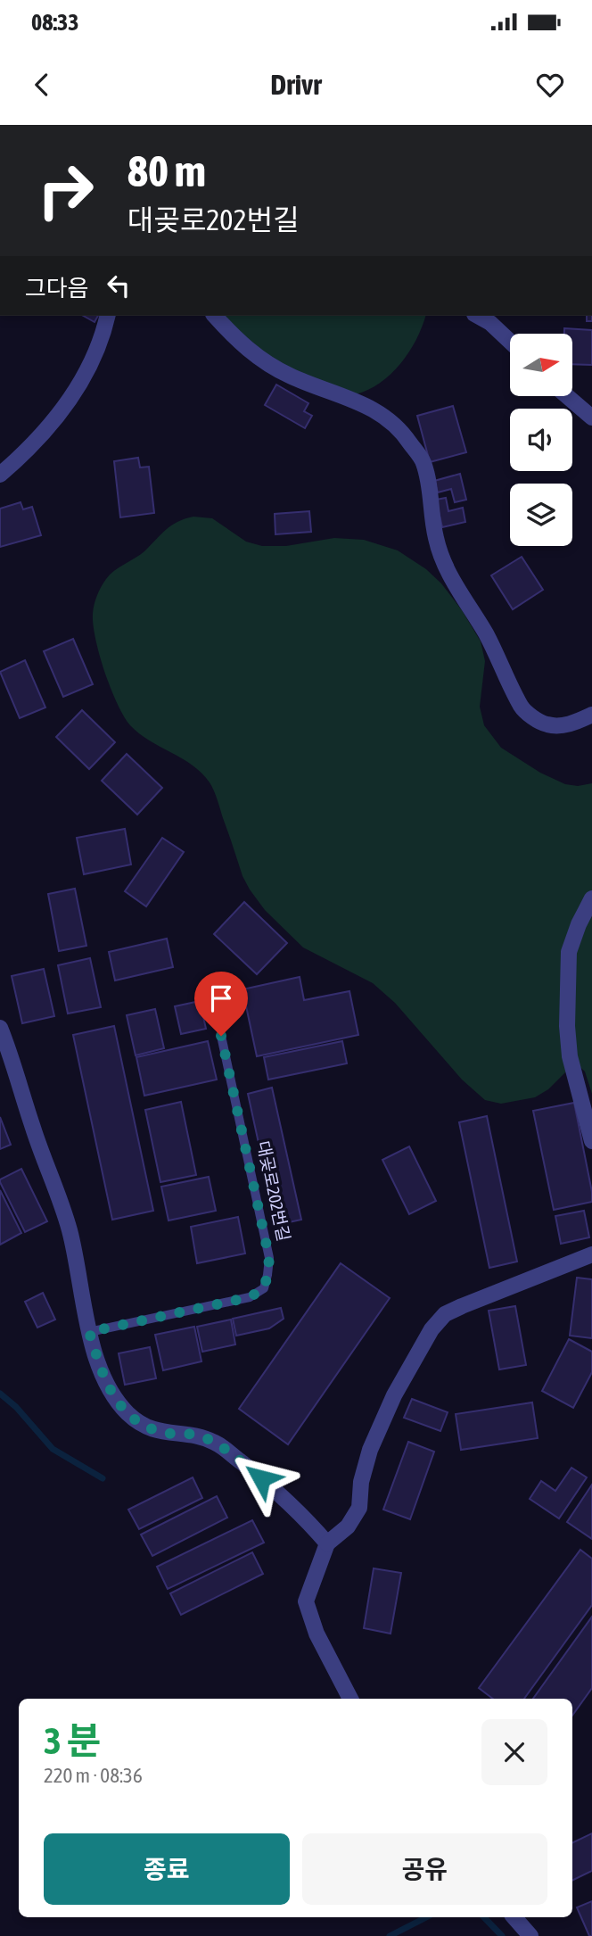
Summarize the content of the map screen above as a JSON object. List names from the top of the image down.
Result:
{
  "streets": {
    "lane": ["대곶로202번길"]
  },
  "north": "right",
  "page": {
    "status": "08:33",
    "header": "Drivr",
    "turn": ["80 m", "대곶로202번길"],
    "then": "그다음",
    "heading": ["3 분", "220 m · 08:36"],
    "buttons": ["종료", "공유"]
  }
}
